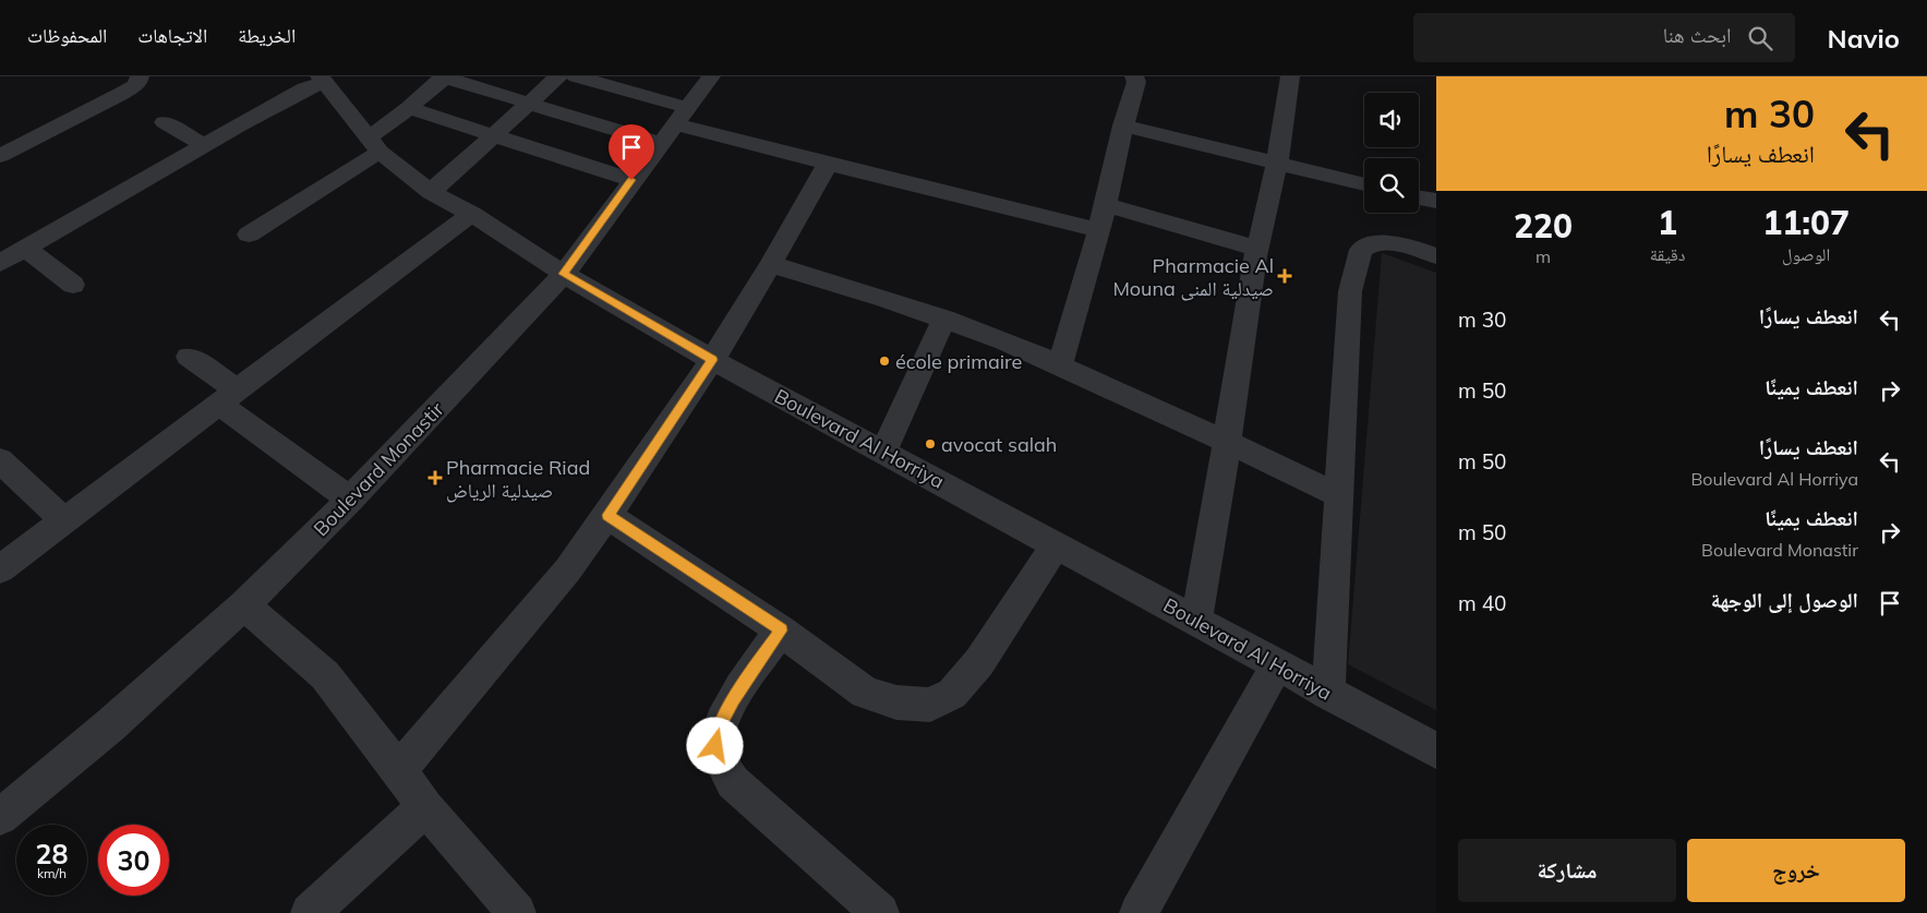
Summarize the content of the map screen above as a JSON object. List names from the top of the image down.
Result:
{
  "streets": {
    "street": ["Boulevard Al Horriya", "Boulevard Monastir"]
  },
  "crossings": [
    ["Boulevard Al Horriya", "Boulevard Monastir"]
  ],
  "places": {
    "health": ["Pharmacie Al Mouna صيدلية المنى", "Pharmacie Riad صيدلية الرياض"],
    "other": ["école primaire", "avocat salah"]
  },
  "page": {
    "header": "Navio",
    "search": "ابحث هنا",
    "nav": ["الخريطة", "الاتجاهات", "المحفوظات"],
    "turn": ["30 m", "انعطف يسارًا"],
    "eta": [
      "11:07",
      "الوصول",
      "1",
      "دقيقة",
      "220",
      "m"
    ],
    "list": [
      {
        "name": "انعطف يسارًا",
        "value": "30 m"
      },
      {
        "name": "انعطف يمينًا",
        "value": "50 m"
      },
      {
        "name": "انعطف يسارًا",
        "note": "Boulevard Al Horriya",
        "value": "50 m"
      },
      {
        "name": "انعطف يمينًا",
        "note": "Boulevard Monastir",
        "value": "50 m"
      },
      {
        "name": "الوصول إلى الوجهة",
        "value": "40 m"
      }
    ],
    "speed": "28 km/h",
    "limit": "30",
    "buttons": ["خروج", "مشاركة"]
  }
}
